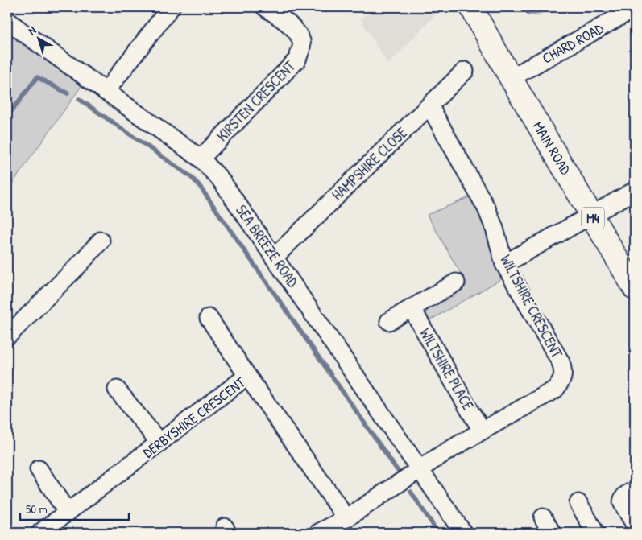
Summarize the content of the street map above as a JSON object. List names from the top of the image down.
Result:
{
  "streets": {
    "main road": ["MAIN ROAD", "M4"],
    "street": [
      "CHARD ROAD",
      "KIRSTEN CRESCENT",
      "HAMPSHIRE CLOSE",
      "SEA BREEZE ROAD",
      "WILTSHIRE CRESCENT",
      "WILTSHIRE PLACE",
      "DERBYSHIRE CRESCENT"
    ]
  },
  "crossings": [
    ["CHARD ROAD", "MAIN ROAD"],
    ["KIRSTEN CRESCENT", "SEA BREEZE ROAD"],
    ["HAMPSHIRE CLOSE", "SEA BREEZE ROAD"],
    ["HAMPSHIRE CLOSE", "WILTSHIRE CRESCENT"],
    ["SEA BREEZE ROAD", "WILTSHIRE CRESCENT"],
    ["WILTSHIRE CRESCENT", "WILTSHIRE PLACE"],
    ["WILTSHIRE CRESCENT", "DERBYSHIRE CRESCENT"]
  ],
  "scale_bar": "50 m",
  "north": "top left"
}
